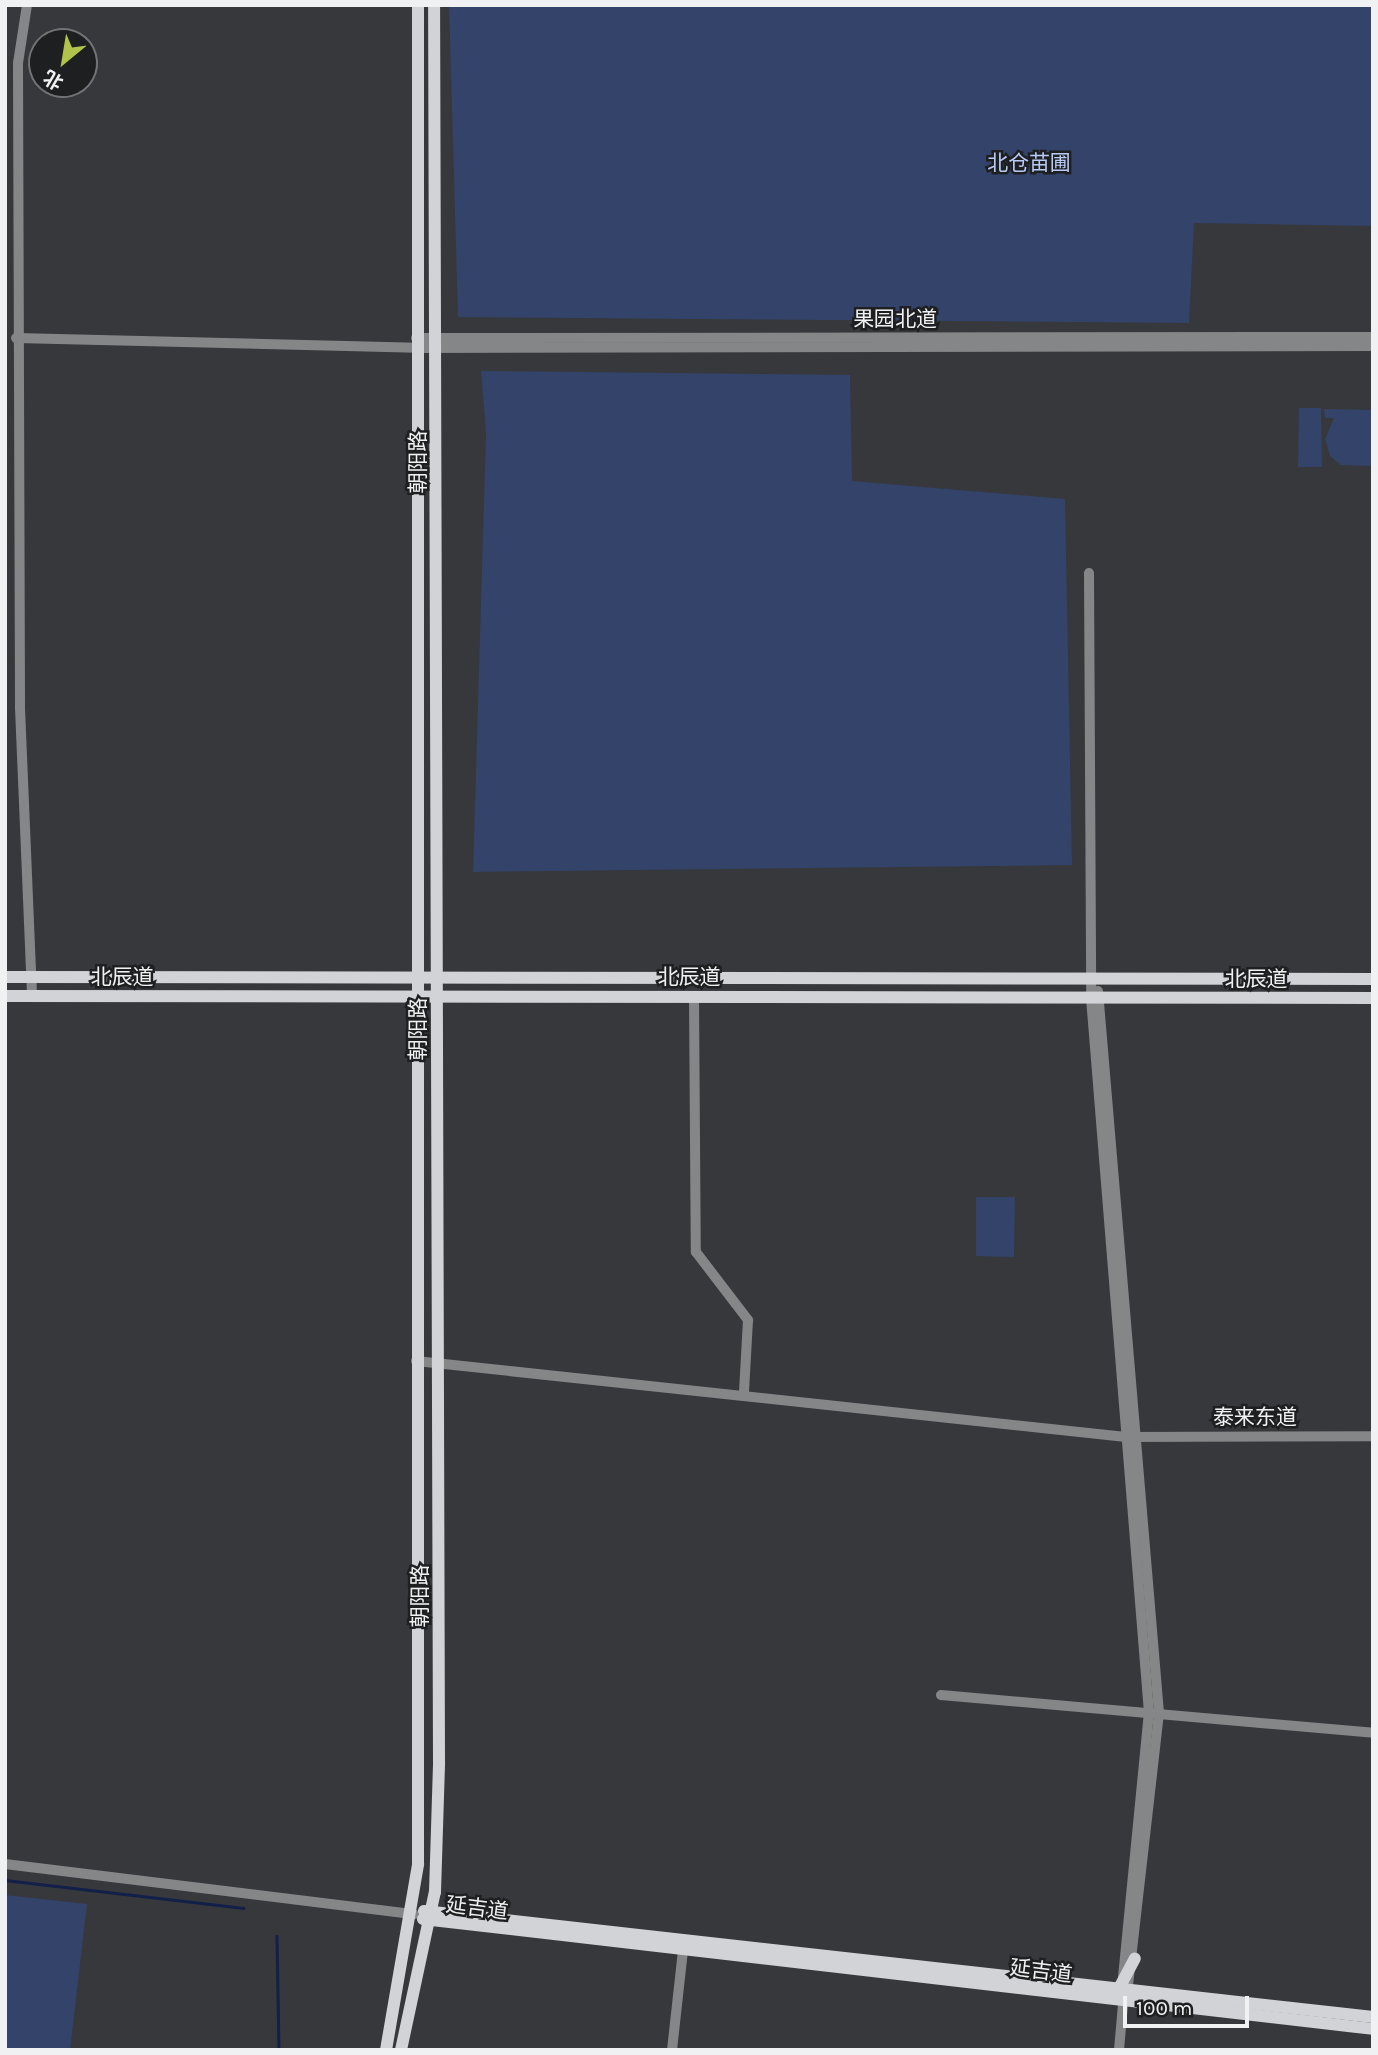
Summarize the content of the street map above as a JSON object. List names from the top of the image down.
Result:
{
  "streets": {
    "main road": ["朝阳路", "北辰道", "延吉道"],
    "street": ["果园北道", "泰来东道"]
  },
  "crossings": [
    ["果园北道", "朝阳路"],
    ["朝阳路", "北辰道"],
    ["朝阳路", "泰来东道"],
    ["朝阳路", "延吉道"]
  ],
  "parks": ["北仓苗圃"],
  "scale_bar": "100 m",
  "north": "bottom left"
}
